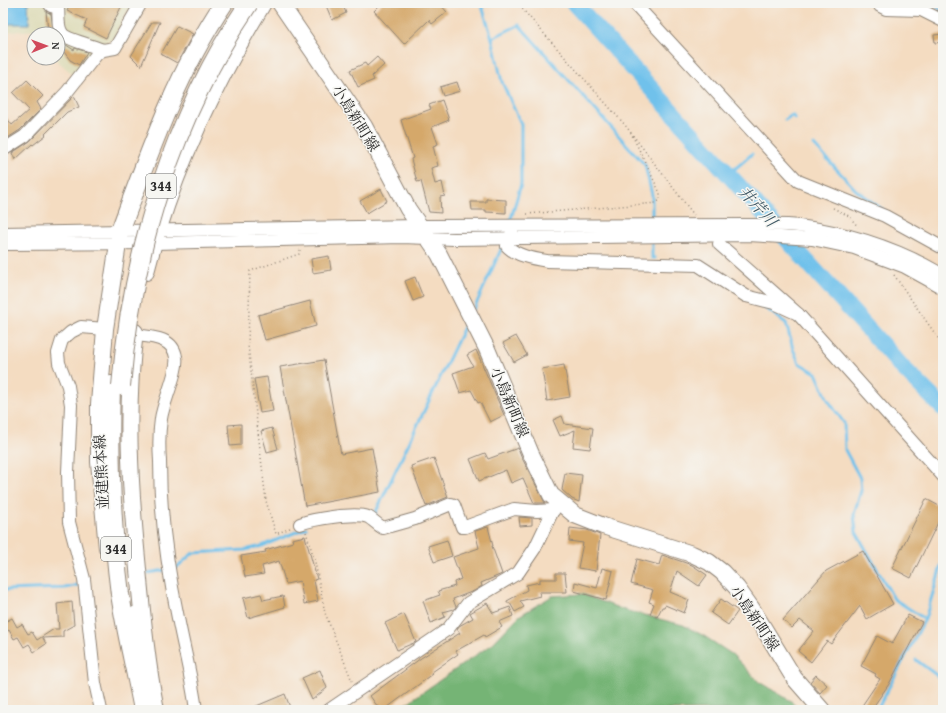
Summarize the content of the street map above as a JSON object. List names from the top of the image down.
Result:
{
  "streets": {
    "highway": ["344"],
    "main road": ["小島新町線", "並建熊本線"]
  },
  "crossings": [
    ["344", "並建熊本線"]
  ],
  "water": ["井芹川"],
  "north": "right"
}
